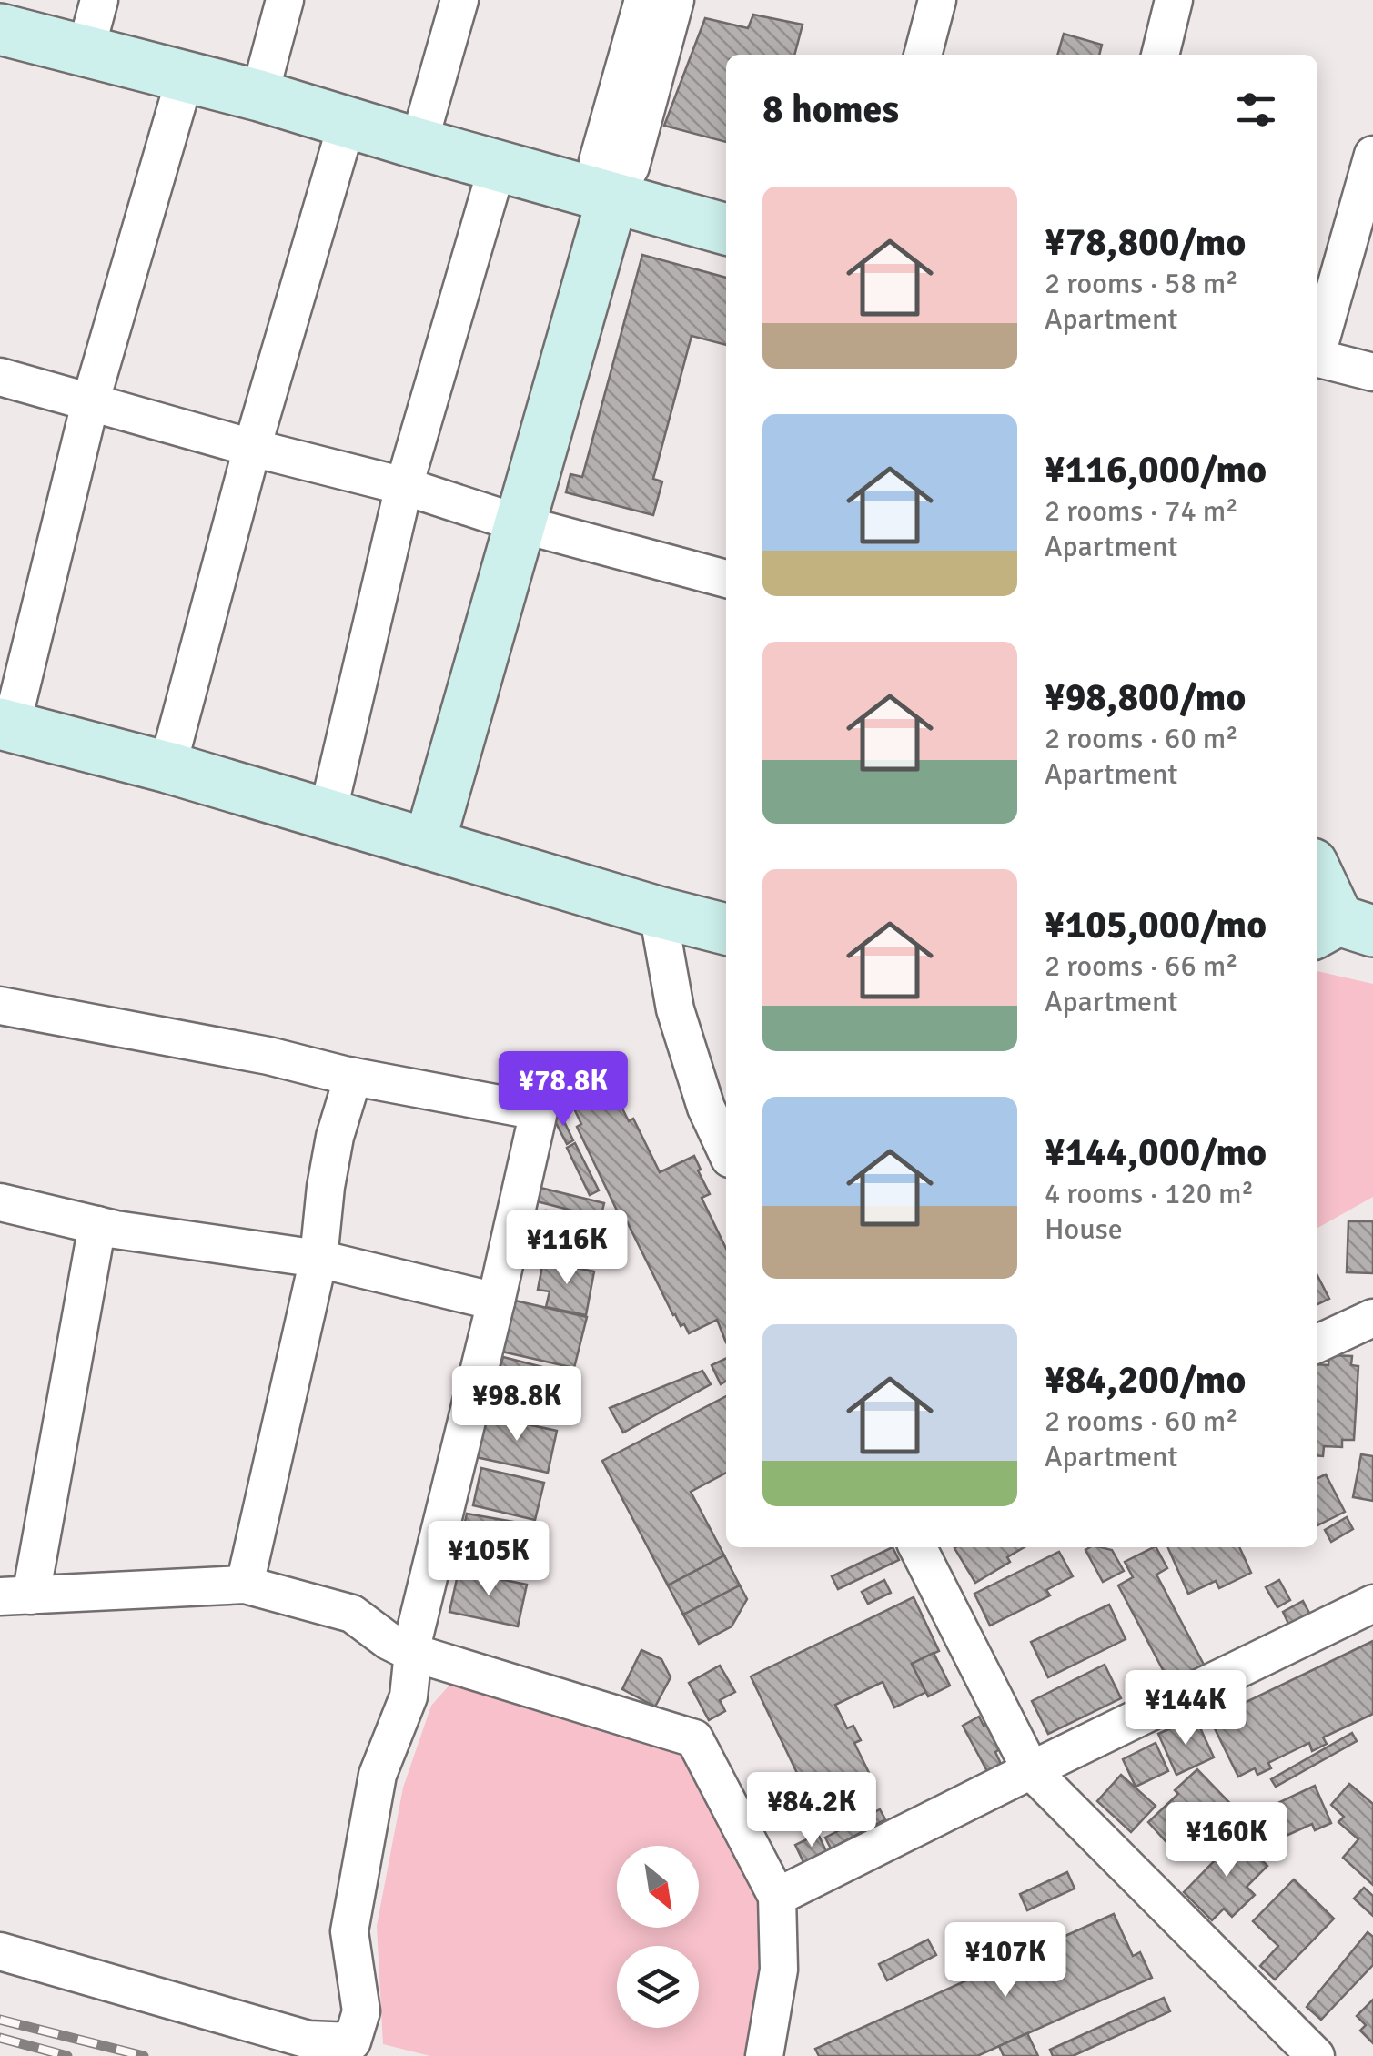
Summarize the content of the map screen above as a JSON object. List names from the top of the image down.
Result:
{
  "north": "bottom right",
  "page": {
    "heading": "8 homes",
    "list": [
      {
        "name": "¥78,800/mo",
        "note": "2 rooms · 58 m² · Apartment"
      },
      {
        "name": "¥116,000/mo",
        "note": "2 rooms · 74 m² · Apartment"
      },
      {
        "name": "¥98,800/mo",
        "note": "2 rooms · 60 m² · Apartment"
      },
      {
        "name": "¥105,000/mo",
        "note": "2 rooms · 66 m² · Apartment"
      },
      {
        "name": "¥144,000/mo",
        "note": "4 rooms · 120 m² · House"
      },
      {
        "name": "¥84,200/mo",
        "note": "2 rooms · 60 m² · Apartment"
      }
    ],
    "price": [
      "¥78.8K",
      "¥116K",
      "¥98.8K",
      "¥105K",
      "¥144K",
      "¥84.2K",
      "¥160K",
      "¥107K"
    ]
  }
}
